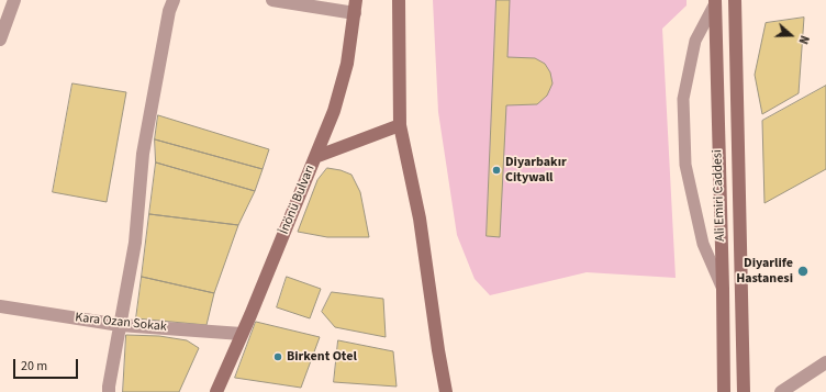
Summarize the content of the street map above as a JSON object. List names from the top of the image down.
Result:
{
  "streets": {
    "main road": ["Ali Emiri Caddesi", "İnönü Bulvarı"],
    "street": ["Kara Ozan Sokak"]
  },
  "crossings": [
    ["İnönü Bulvarı", "Kara Ozan Sokak"]
  ],
  "places": ["Diyarbakır Citywall", "Diyarlife Hastanesi", "Birkent Otel"],
  "scale_bar": "20 m",
  "north": "right"
}
